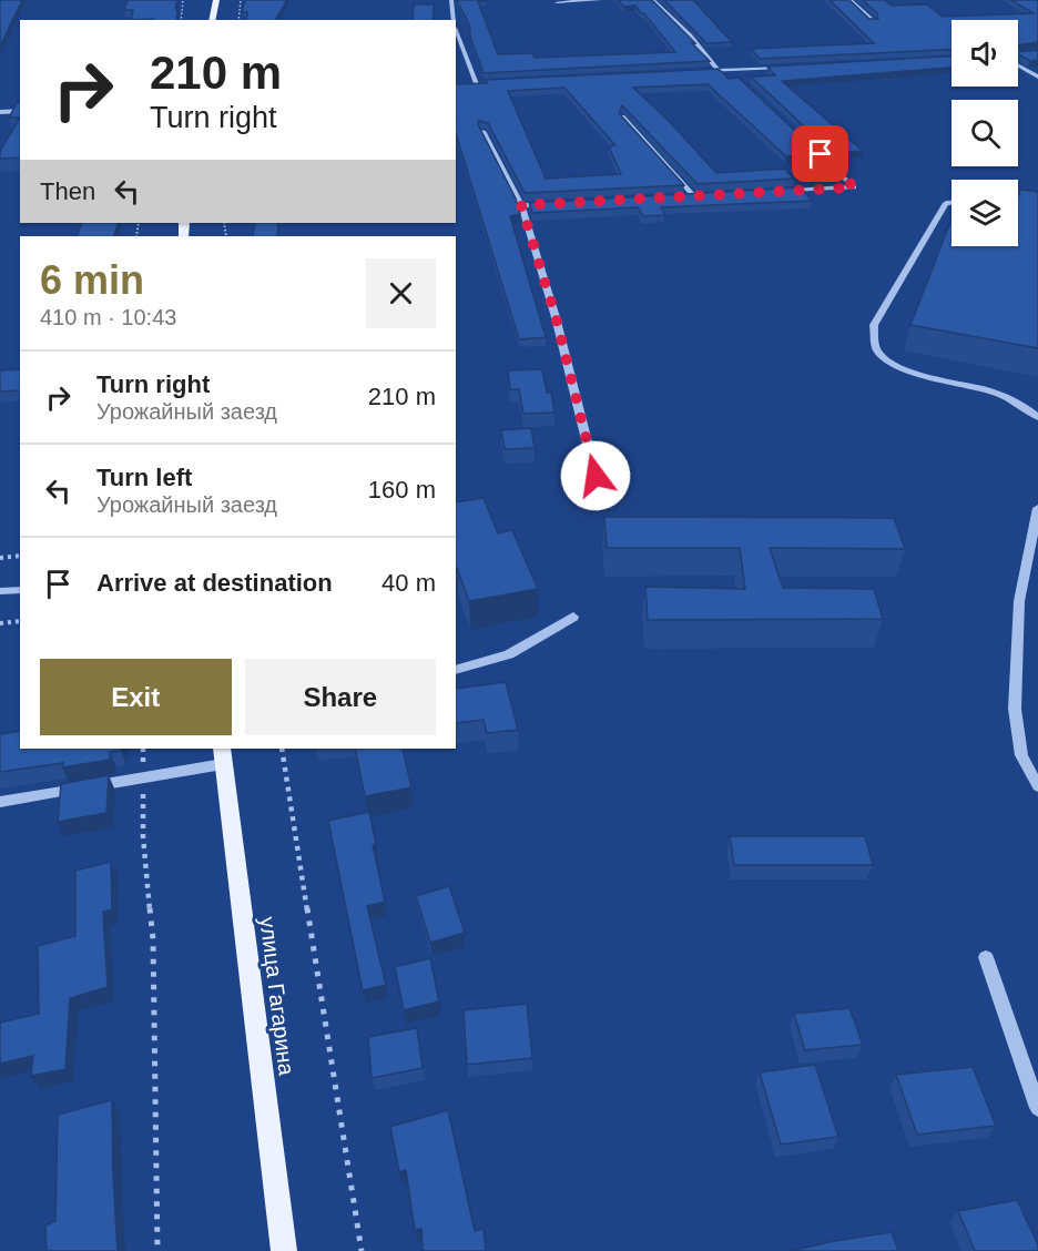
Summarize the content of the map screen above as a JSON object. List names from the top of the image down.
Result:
{
  "streets": {
    "main road": ["улица Гагарина"]
  },
  "page": {
    "turn": ["210 m", "Turn right"],
    "then": "Then",
    "heading": ["6 min", "410 m · 10:43"],
    "list": [
      {
        "name": "Turn right",
        "note": "Урожайный заезд",
        "value": "210 m"
      },
      {
        "name": "Turn left",
        "note": "Урожайный заезд",
        "value": "160 m"
      },
      {
        "name": "Arrive at destination",
        "value": "40 m"
      }
    ],
    "buttons": ["Exit", "Share"]
  }
}
